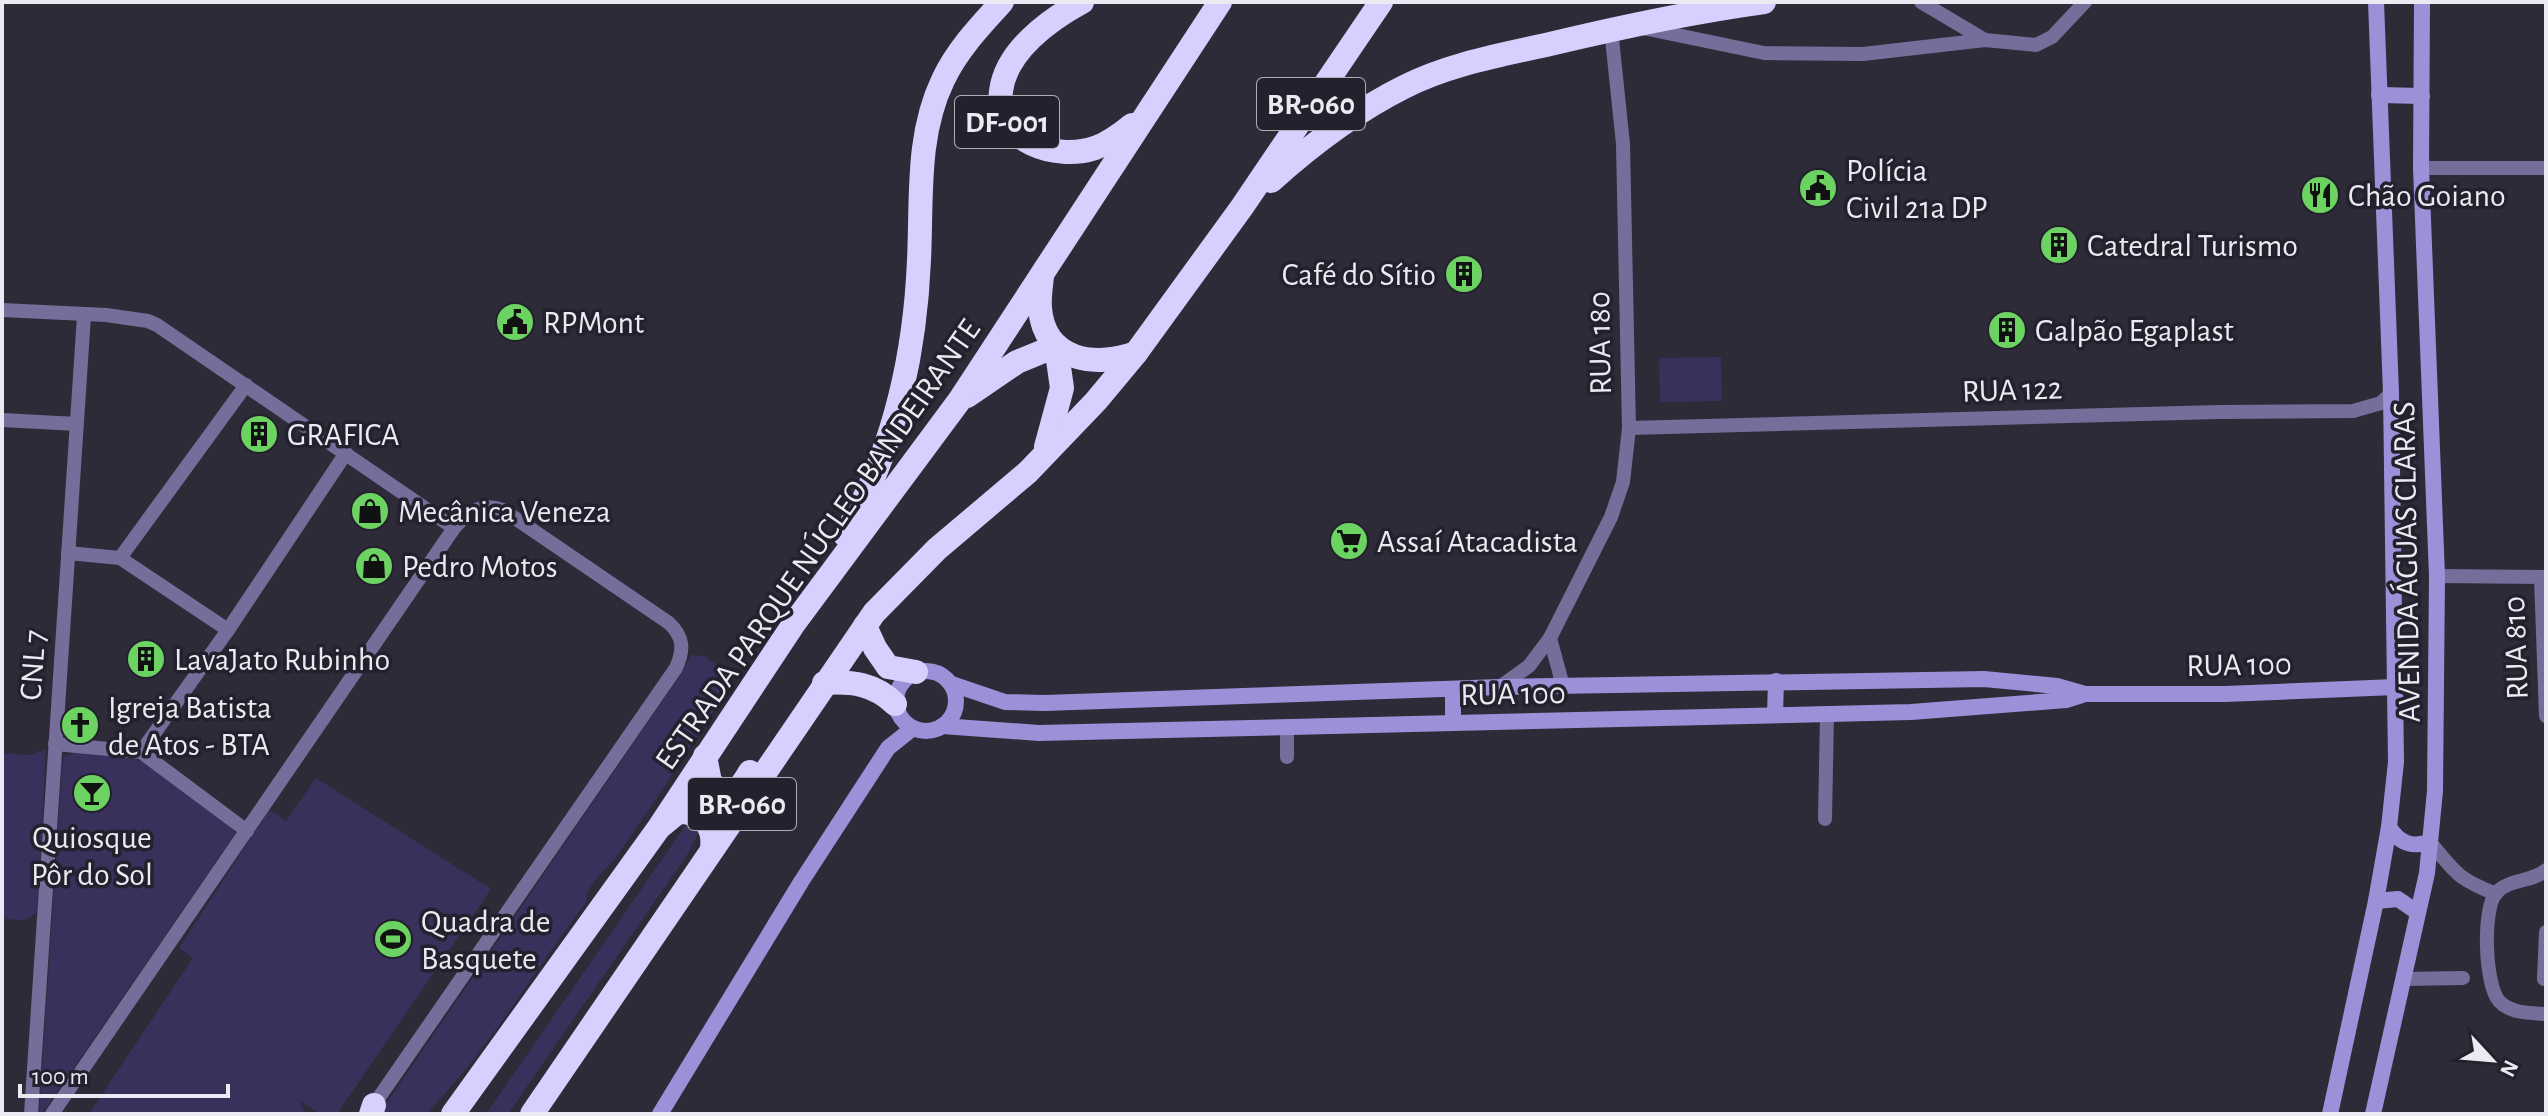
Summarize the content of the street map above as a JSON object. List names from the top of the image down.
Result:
{
  "streets": {
    "highway": ["BR-060", "DF-001", "ESTRADA PARQUE NÚCLEO BANDEIRANTE"],
    "street": [
      "RUA 180",
      "RUA 122",
      "AVENIDA ÁGUAS CLARAS",
      "RUA 810",
      "RUA 100",
      "CNL 7"
    ]
  },
  "crossings": [
    ["DF-001", "ESTRADA PARQUE NÚCLEO BANDEIRANTE"],
    ["RUA 180", "RUA 122"],
    ["RUA 180", "RUA 100"],
    ["RUA 122", "AVENIDA ÁGUAS CLARAS"],
    ["AVENIDA ÁGUAS CLARAS", "RUA 100"]
  ],
  "places": {
    "public building": ["Polícia Civil 21a DP", "RPMont"],
    "restaurant": ["Chão Goiano"],
    "building": [
      "Catedral Turismo",
      "Café do Sítio",
      "Galpão Egaplast",
      "GRAFICA",
      "LavaJato Rubinho"
    ],
    "shop": ["Mecânica Veneza", "Pedro Motos"],
    "supermarket": ["Assaí Atacadista"],
    "church": ["Igreja Batista de Atos - BTA"],
    "bar": ["Quiosque Pôr do Sol"],
    "sports": ["Quadra de Basquete"]
  },
  "scale_bar": "100 m",
  "north": "bottom right"
}
